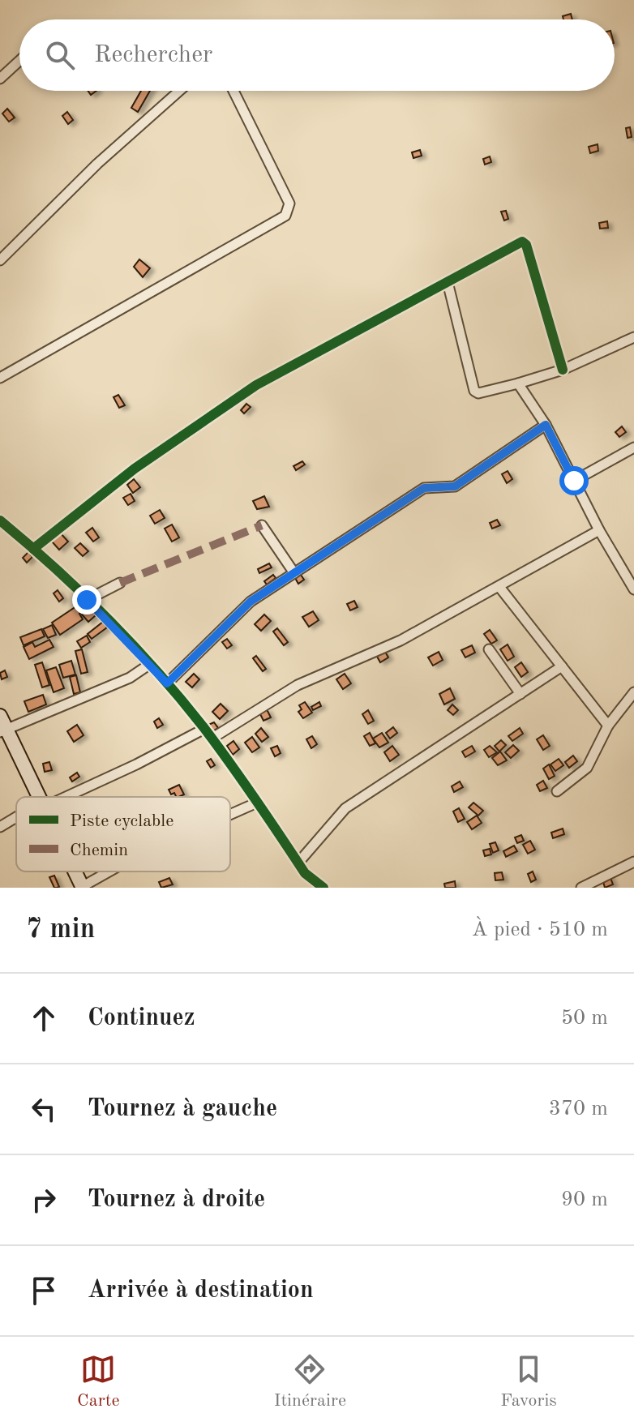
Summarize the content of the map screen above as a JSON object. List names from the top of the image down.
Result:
{
  "legend": ["Piste cyclable", "Chemin"],
  "page": {
    "search": "Rechercher",
    "heading": ["7 min", "À pied · 510 m"],
    "list": [
      ["Continuez", "50 m"],
      ["Tournez à gauche", "370 m"],
      ["Tournez à droite", "90 m"],
      "Arrivée à destination"
    ],
    "nav": ["Carte", "Itinéraire", "Favoris"]
  }
}
